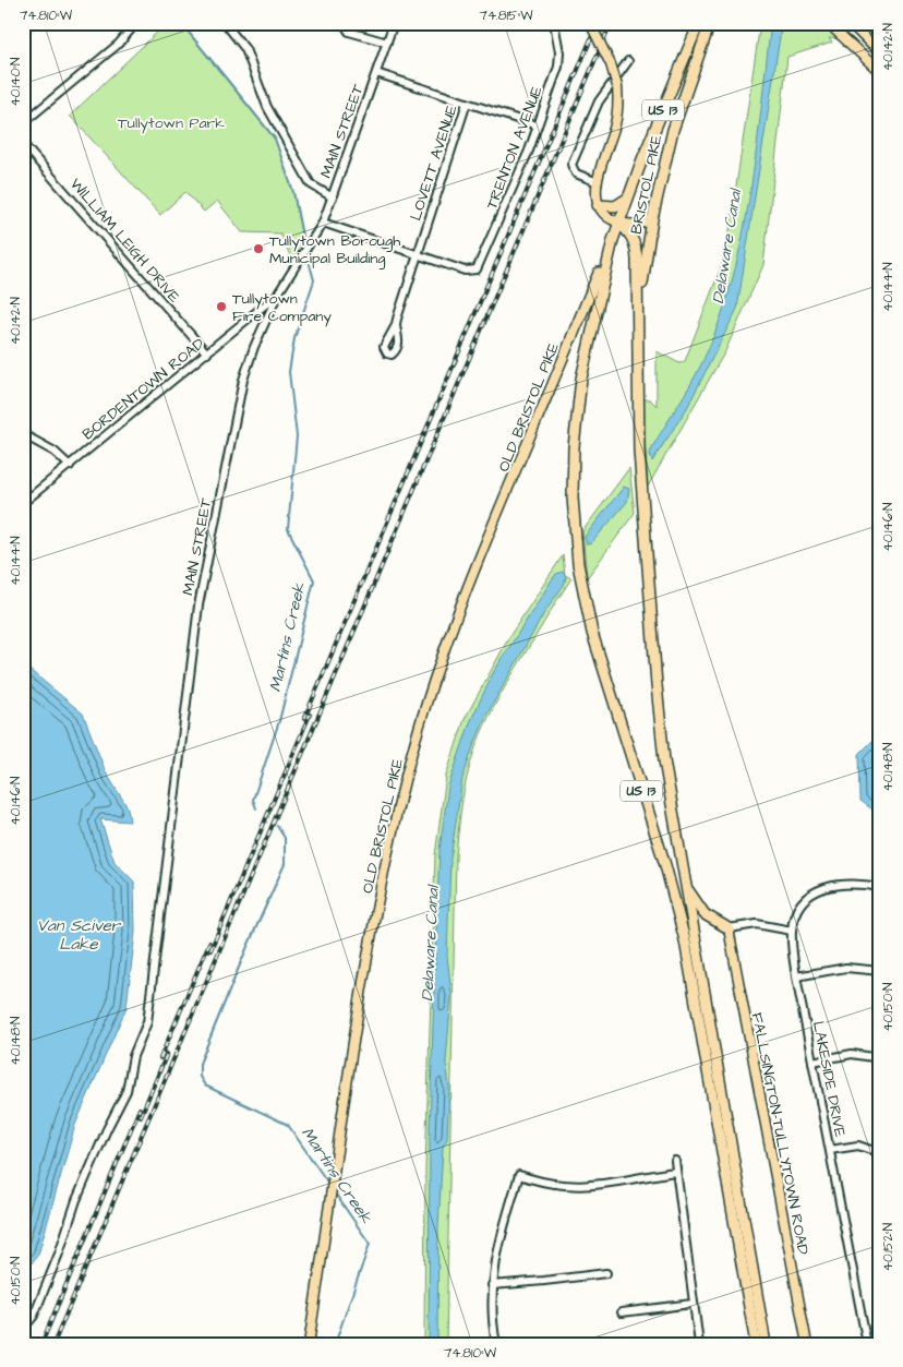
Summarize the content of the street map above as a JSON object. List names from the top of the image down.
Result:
{
  "streets": {
    "highway": ["US 13", "BRISTOL PIKE"],
    "main road": ["OLD BRISTOL PIKE", "FALLSINGTON-TULLYTOWN ROAD"],
    "street": [
      "MAIN STREET",
      "TRENTON AVENUE",
      "LOVETT AVENUE",
      "WILLIAM LEIGH DRIVE",
      "BORDENTOWN ROAD",
      "LAKESIDE DRIVE"
    ]
  },
  "crossings": [
    ["US 13", "BRISTOL PIKE"],
    ["MAIN STREET", "BORDENTOWN ROAD"],
    ["TRENTON AVENUE", "LOVETT AVENUE"],
    ["WILLIAM LEIGH DRIVE", "BORDENTOWN ROAD"]
  ],
  "water": ["Delaware Canal", "Martins Creek", "Van Sciver Lake"],
  "parks": ["Tullytown Park"],
  "places": ["Tullytown Borough Municipal Building", "Tullytown Fire Company"],
  "coordinates": [
    "74.810°W",
    "74.815°W",
    "40.142°N",
    "40.140°N",
    "40.144°N",
    "40.146°N",
    "40.148°N",
    "40.150°N",
    "40.152°N"
  ]
}
